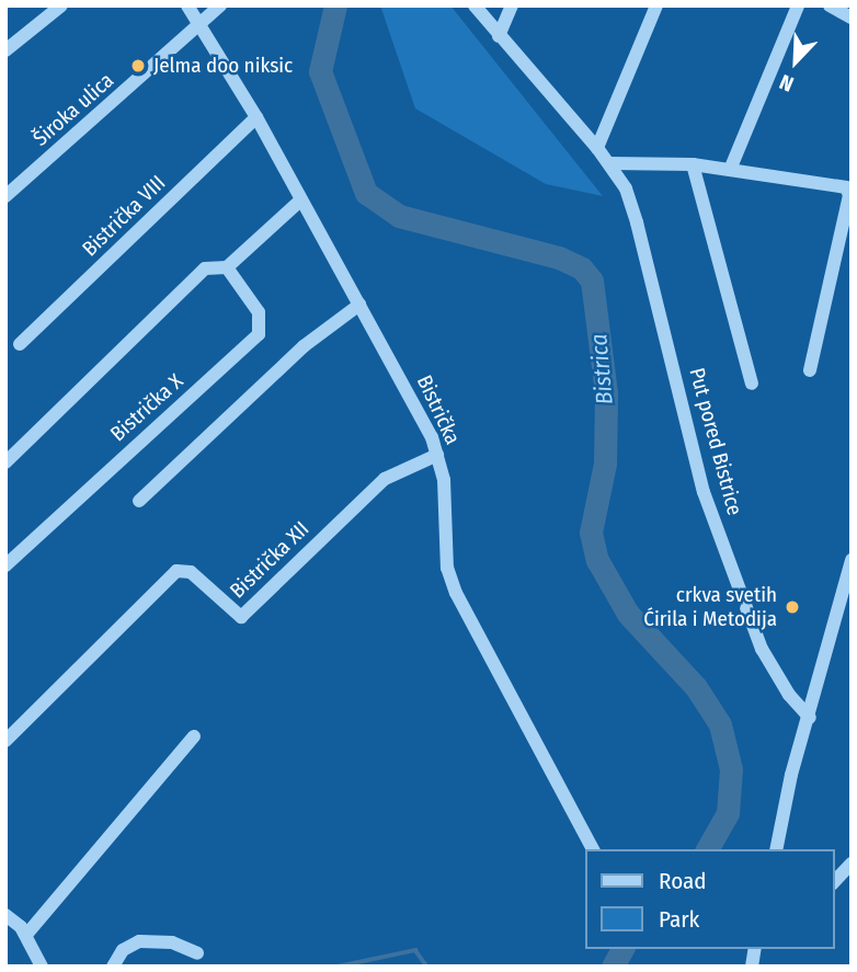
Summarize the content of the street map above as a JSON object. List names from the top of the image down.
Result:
{
  "streets": {
    "street": [
      "Široka ulica",
      "Bistrička VIII",
      "Bistrička X",
      "Bistrička",
      "Put pored Bistrice",
      "Bistrička XII"
    ]
  },
  "crossings": [
    ["Široka ulica", "Bistrička"],
    ["Bistrička VIII", "Bistrička"],
    ["Bistrička", "Bistrička XII"]
  ],
  "water": ["Bistrica"],
  "places": ["Jelma doo niksic", "crkva svetih Ćirila i Metodija"],
  "legend": ["Road", "Park"],
  "north": "bottom left"
}
